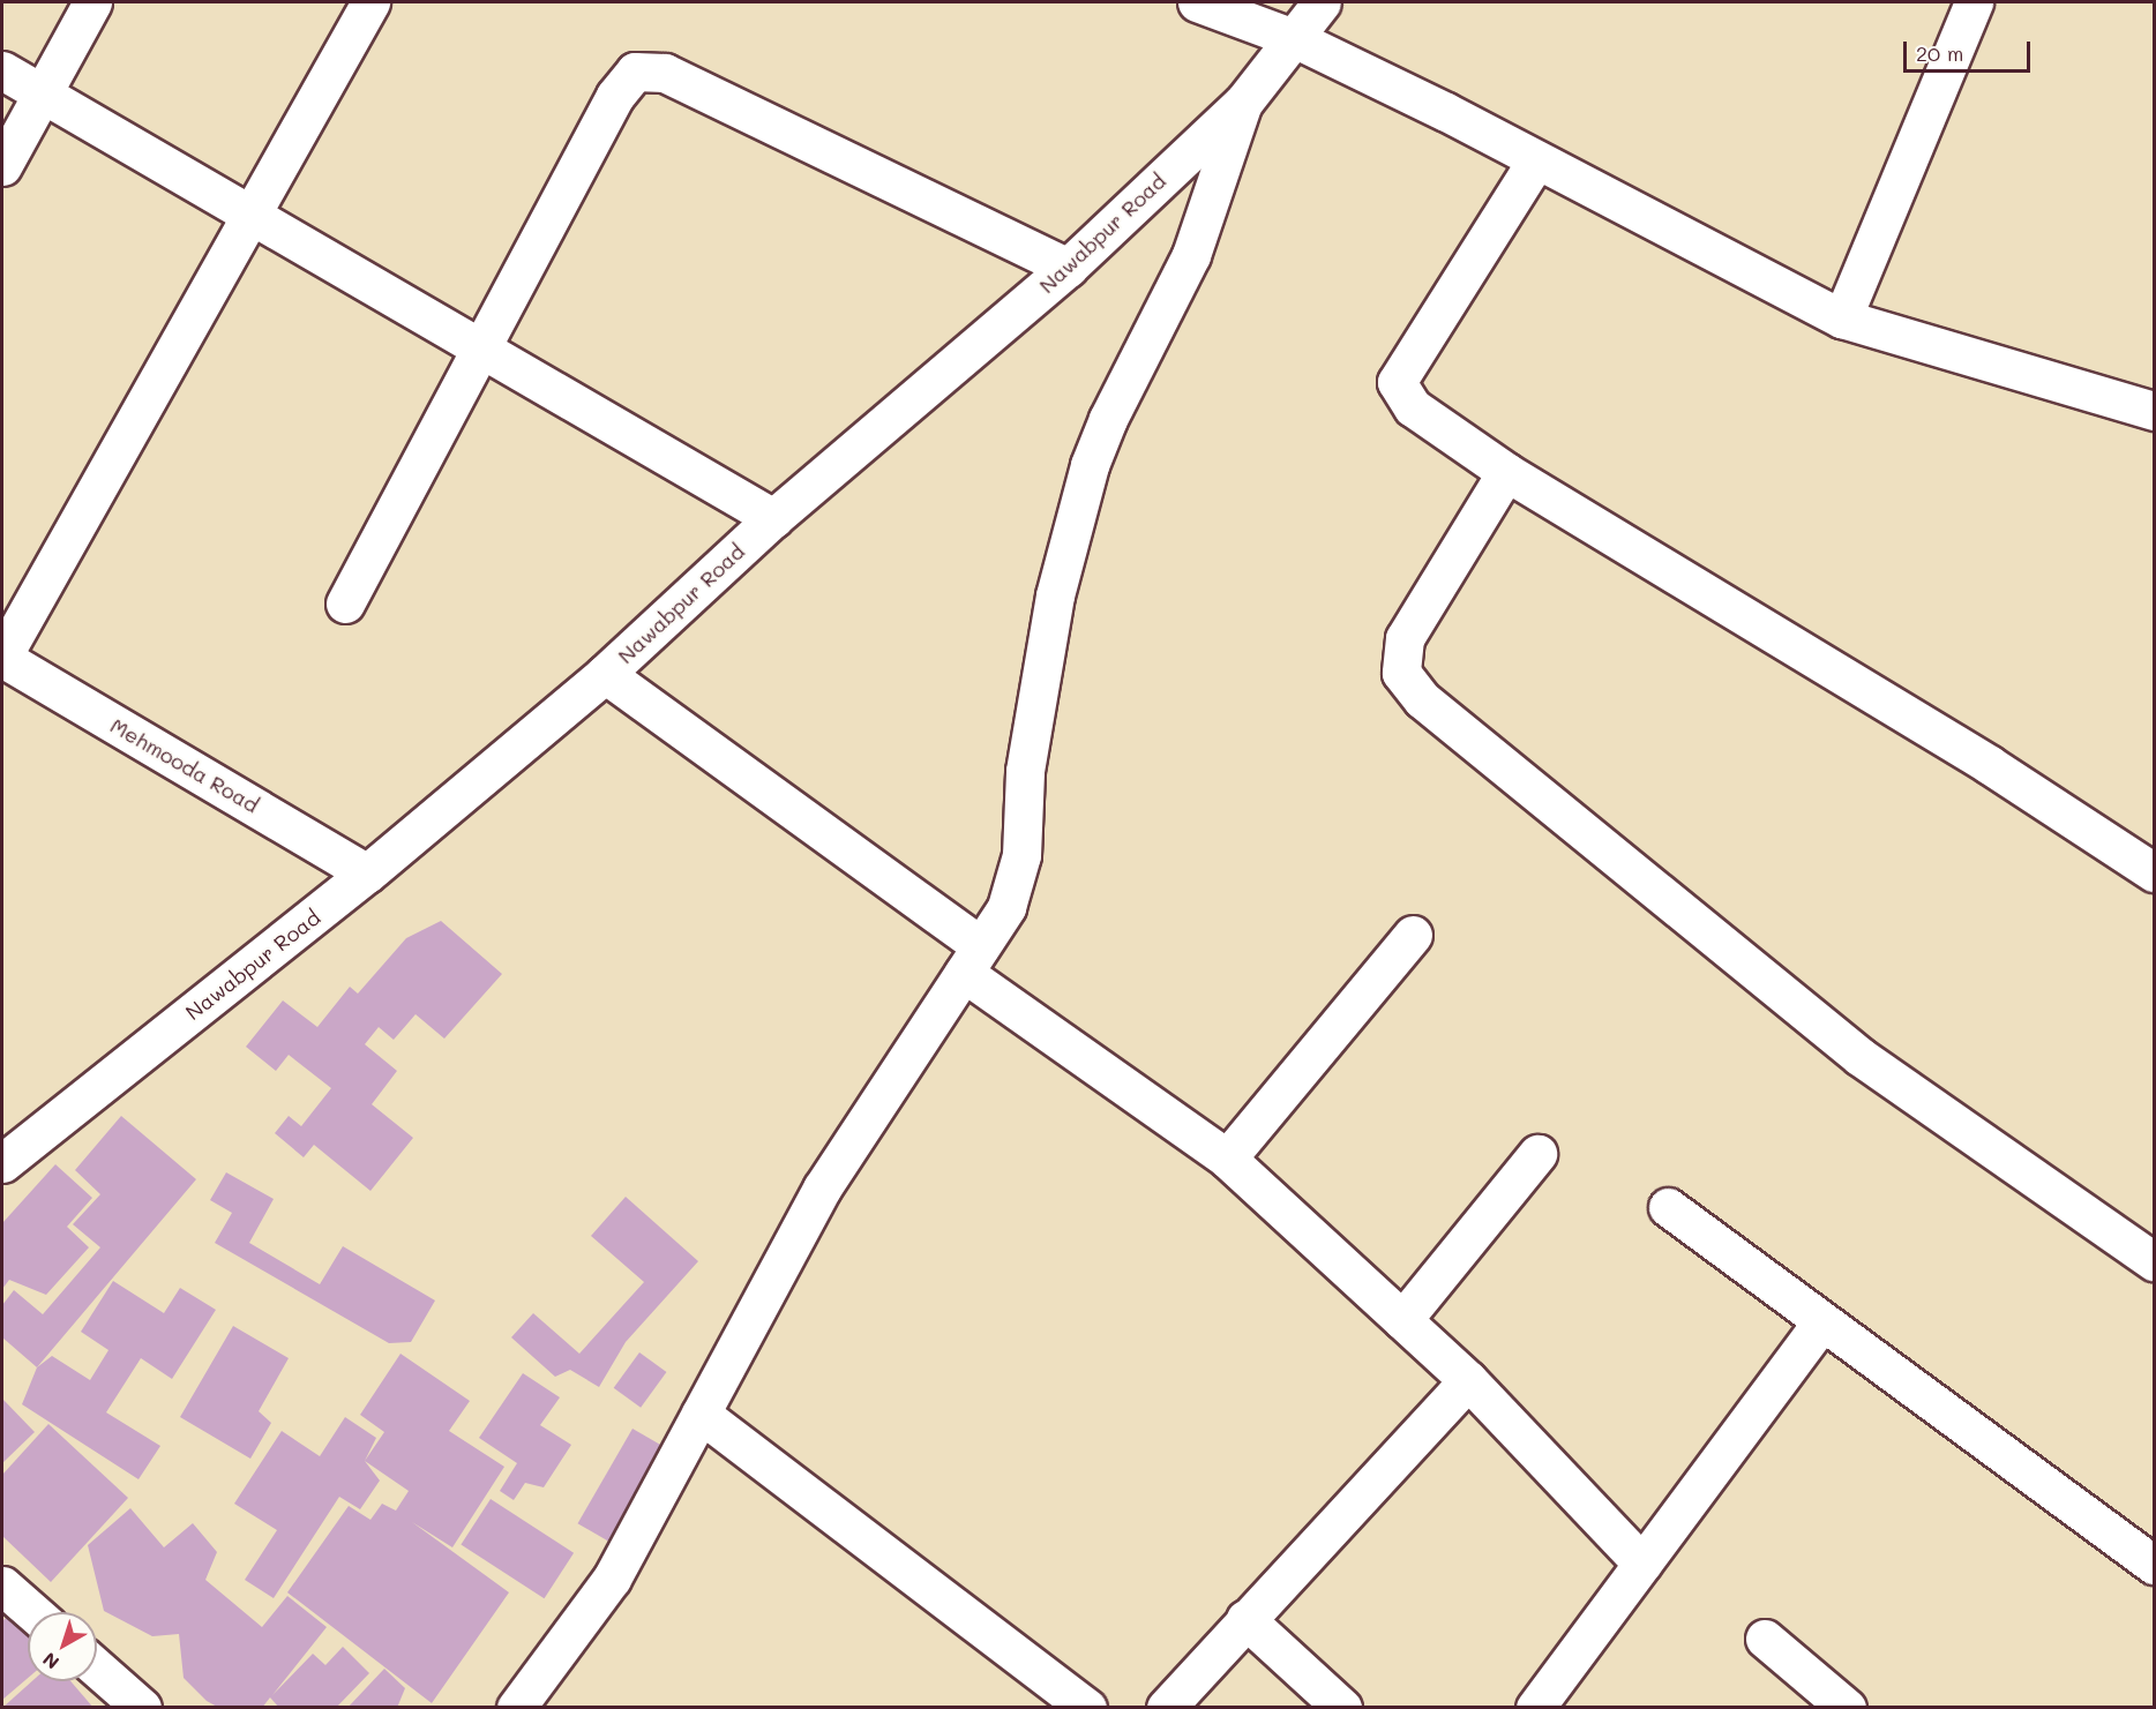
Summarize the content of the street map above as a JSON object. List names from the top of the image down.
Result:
{
  "streets": {
    "street": ["Nawabpur Road", "Mehmooda Road"]
  },
  "crossings": [
    ["Nawabpur Road", "Mehmooda Road"]
  ],
  "scale_bar": "20 m",
  "north": "bottom left"
}
